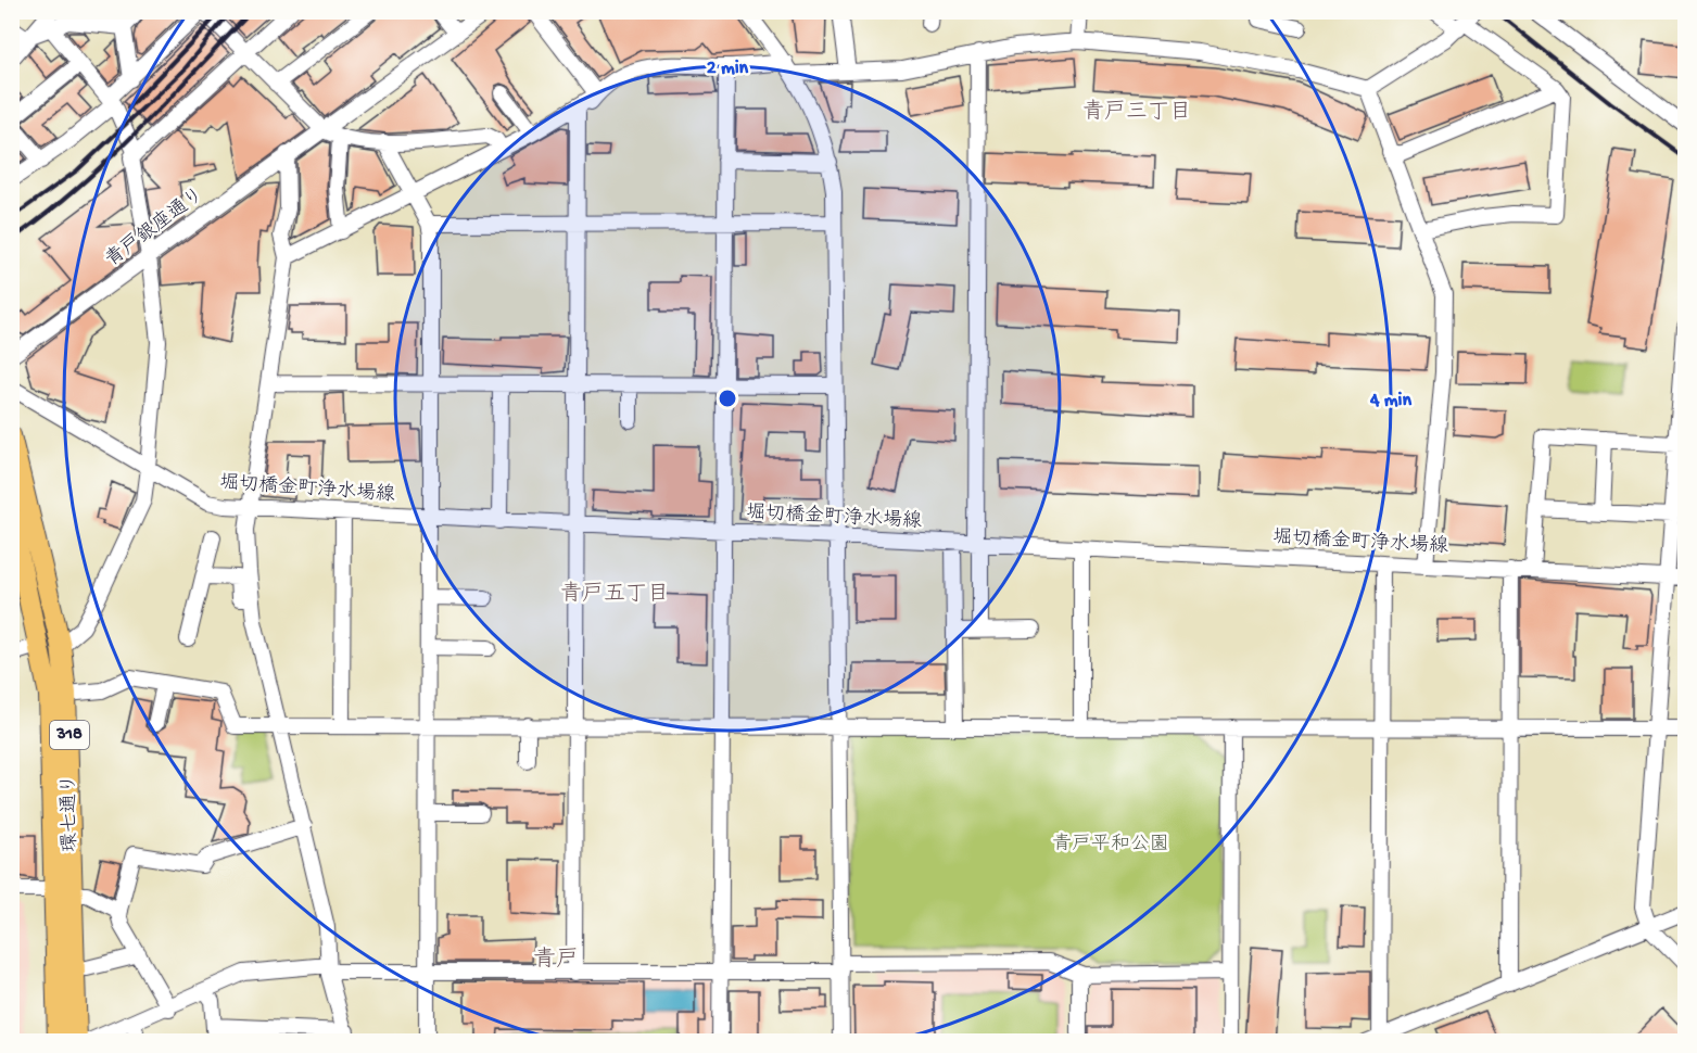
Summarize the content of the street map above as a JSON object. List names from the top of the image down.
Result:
{
  "streets": {
    "main road": ["318", "環七通り"],
    "street": ["青戸銀座通り", "堀切橋金町浄水場線"]
  },
  "districts": ["青戸三丁目", "青戸五丁目", "青戸"],
  "parks": ["青戸平和公園"],
  "rings": ["2 min", "4 min"]
}
